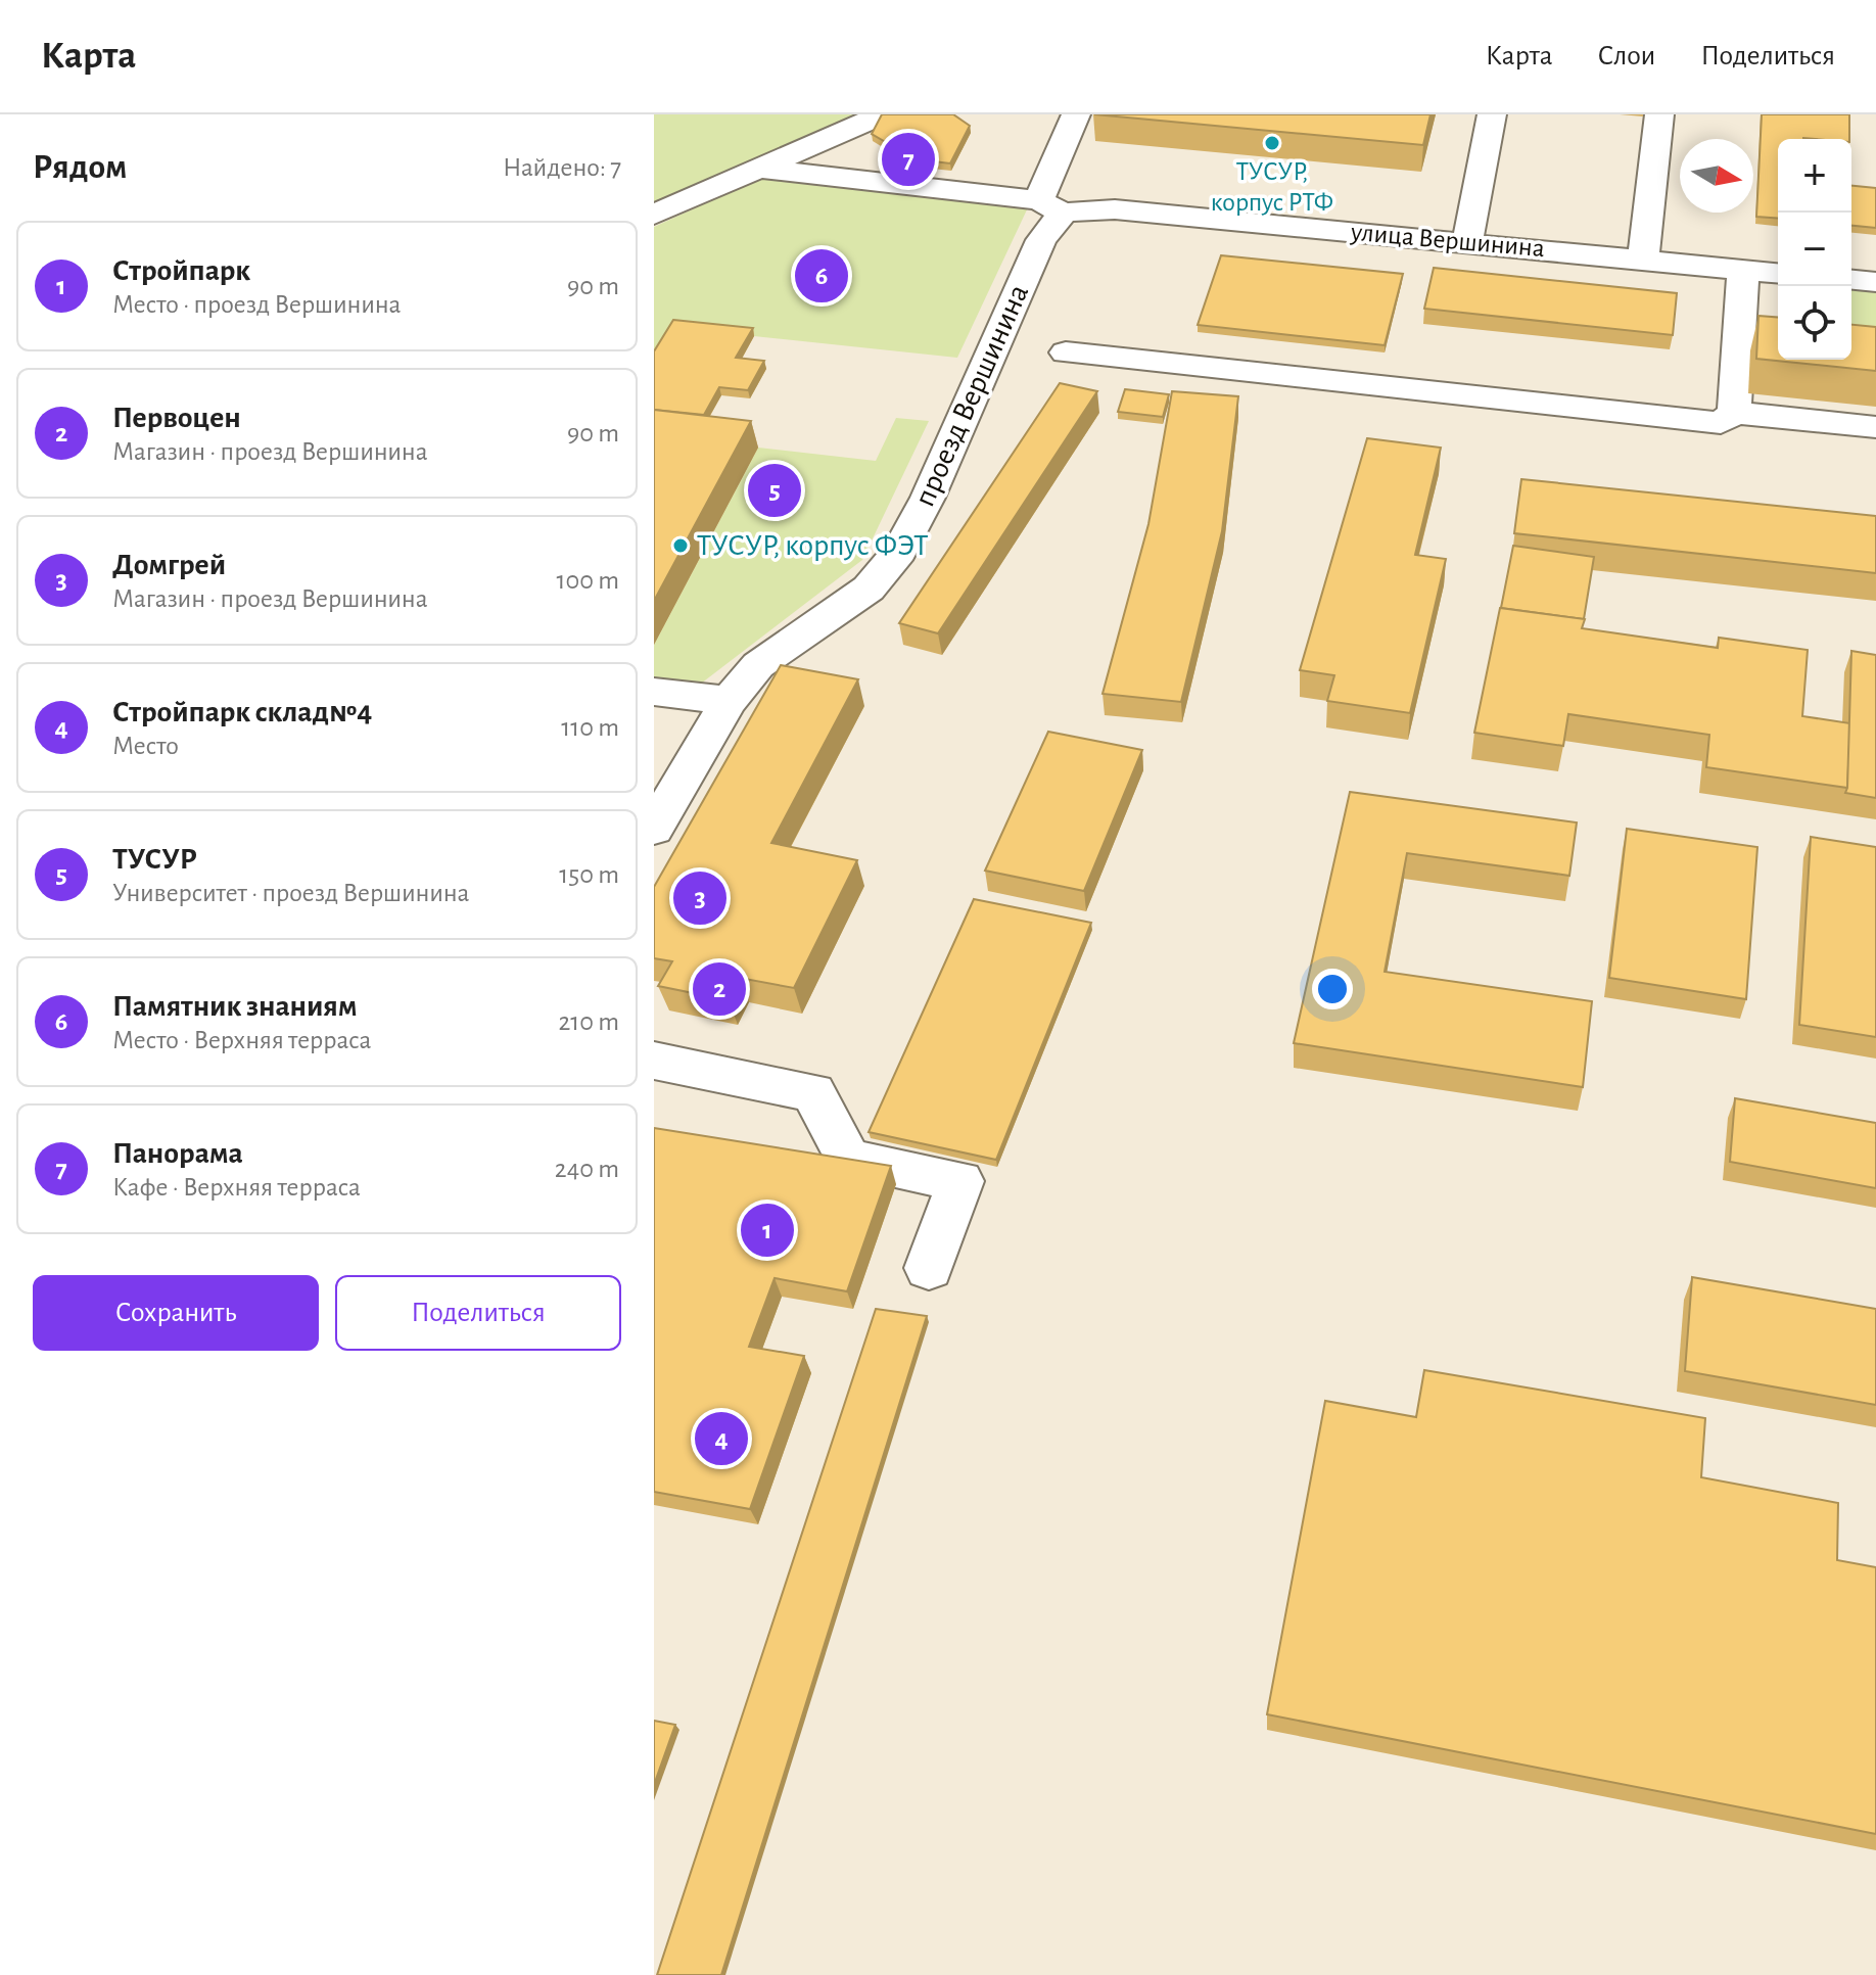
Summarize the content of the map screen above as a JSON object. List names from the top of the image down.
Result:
{
  "streets": {
    "street": ["улица Вершинина", "проезд Вершинина"]
  },
  "crossings": [
    ["улица Вершинина", "проезд Вершинина"]
  ],
  "places": ["ТУСУР, корпус РТФ", "ТУСУР, корпус ФЭТ"],
  "north": "right",
  "page": {
    "header": "Карта",
    "nav": ["Карта", "Слои", "Поделиться"],
    "heading": ["Рядом", "Найдено: 7"],
    "pins": [
      "7",
      "6",
      "5",
      "3",
      "2",
      "1",
      "4"
    ],
    "map_buttons": ["+", "−"],
    "list": [
      {
        "mark": "1",
        "name": "Стройпарк",
        "note": "Место · проезд Вершинина",
        "value": "90 m"
      },
      {
        "mark": "2",
        "name": "Первоцен",
        "note": "Магазин · проезд Вершинина",
        "value": "90 m"
      },
      {
        "mark": "3",
        "name": "Домгрей",
        "note": "Магазин · проезд Вершинина",
        "value": "100 m"
      },
      {
        "mark": "4",
        "name": "Стройпарк склад№4",
        "note": "Место",
        "value": "110 m"
      },
      {
        "mark": "5",
        "name": "ТУСУР",
        "note": "Университет · проезд Вершинина",
        "value": "150 m"
      },
      {
        "mark": "6",
        "name": "Памятник знаниям",
        "note": "Место · Верхняя терраса",
        "value": "210 m"
      },
      {
        "mark": "7",
        "name": "Панорама",
        "note": "Кафе · Верхняя терраса",
        "value": "240 m"
      }
    ],
    "buttons": ["Сохранить", "Поделиться"]
  }
}
